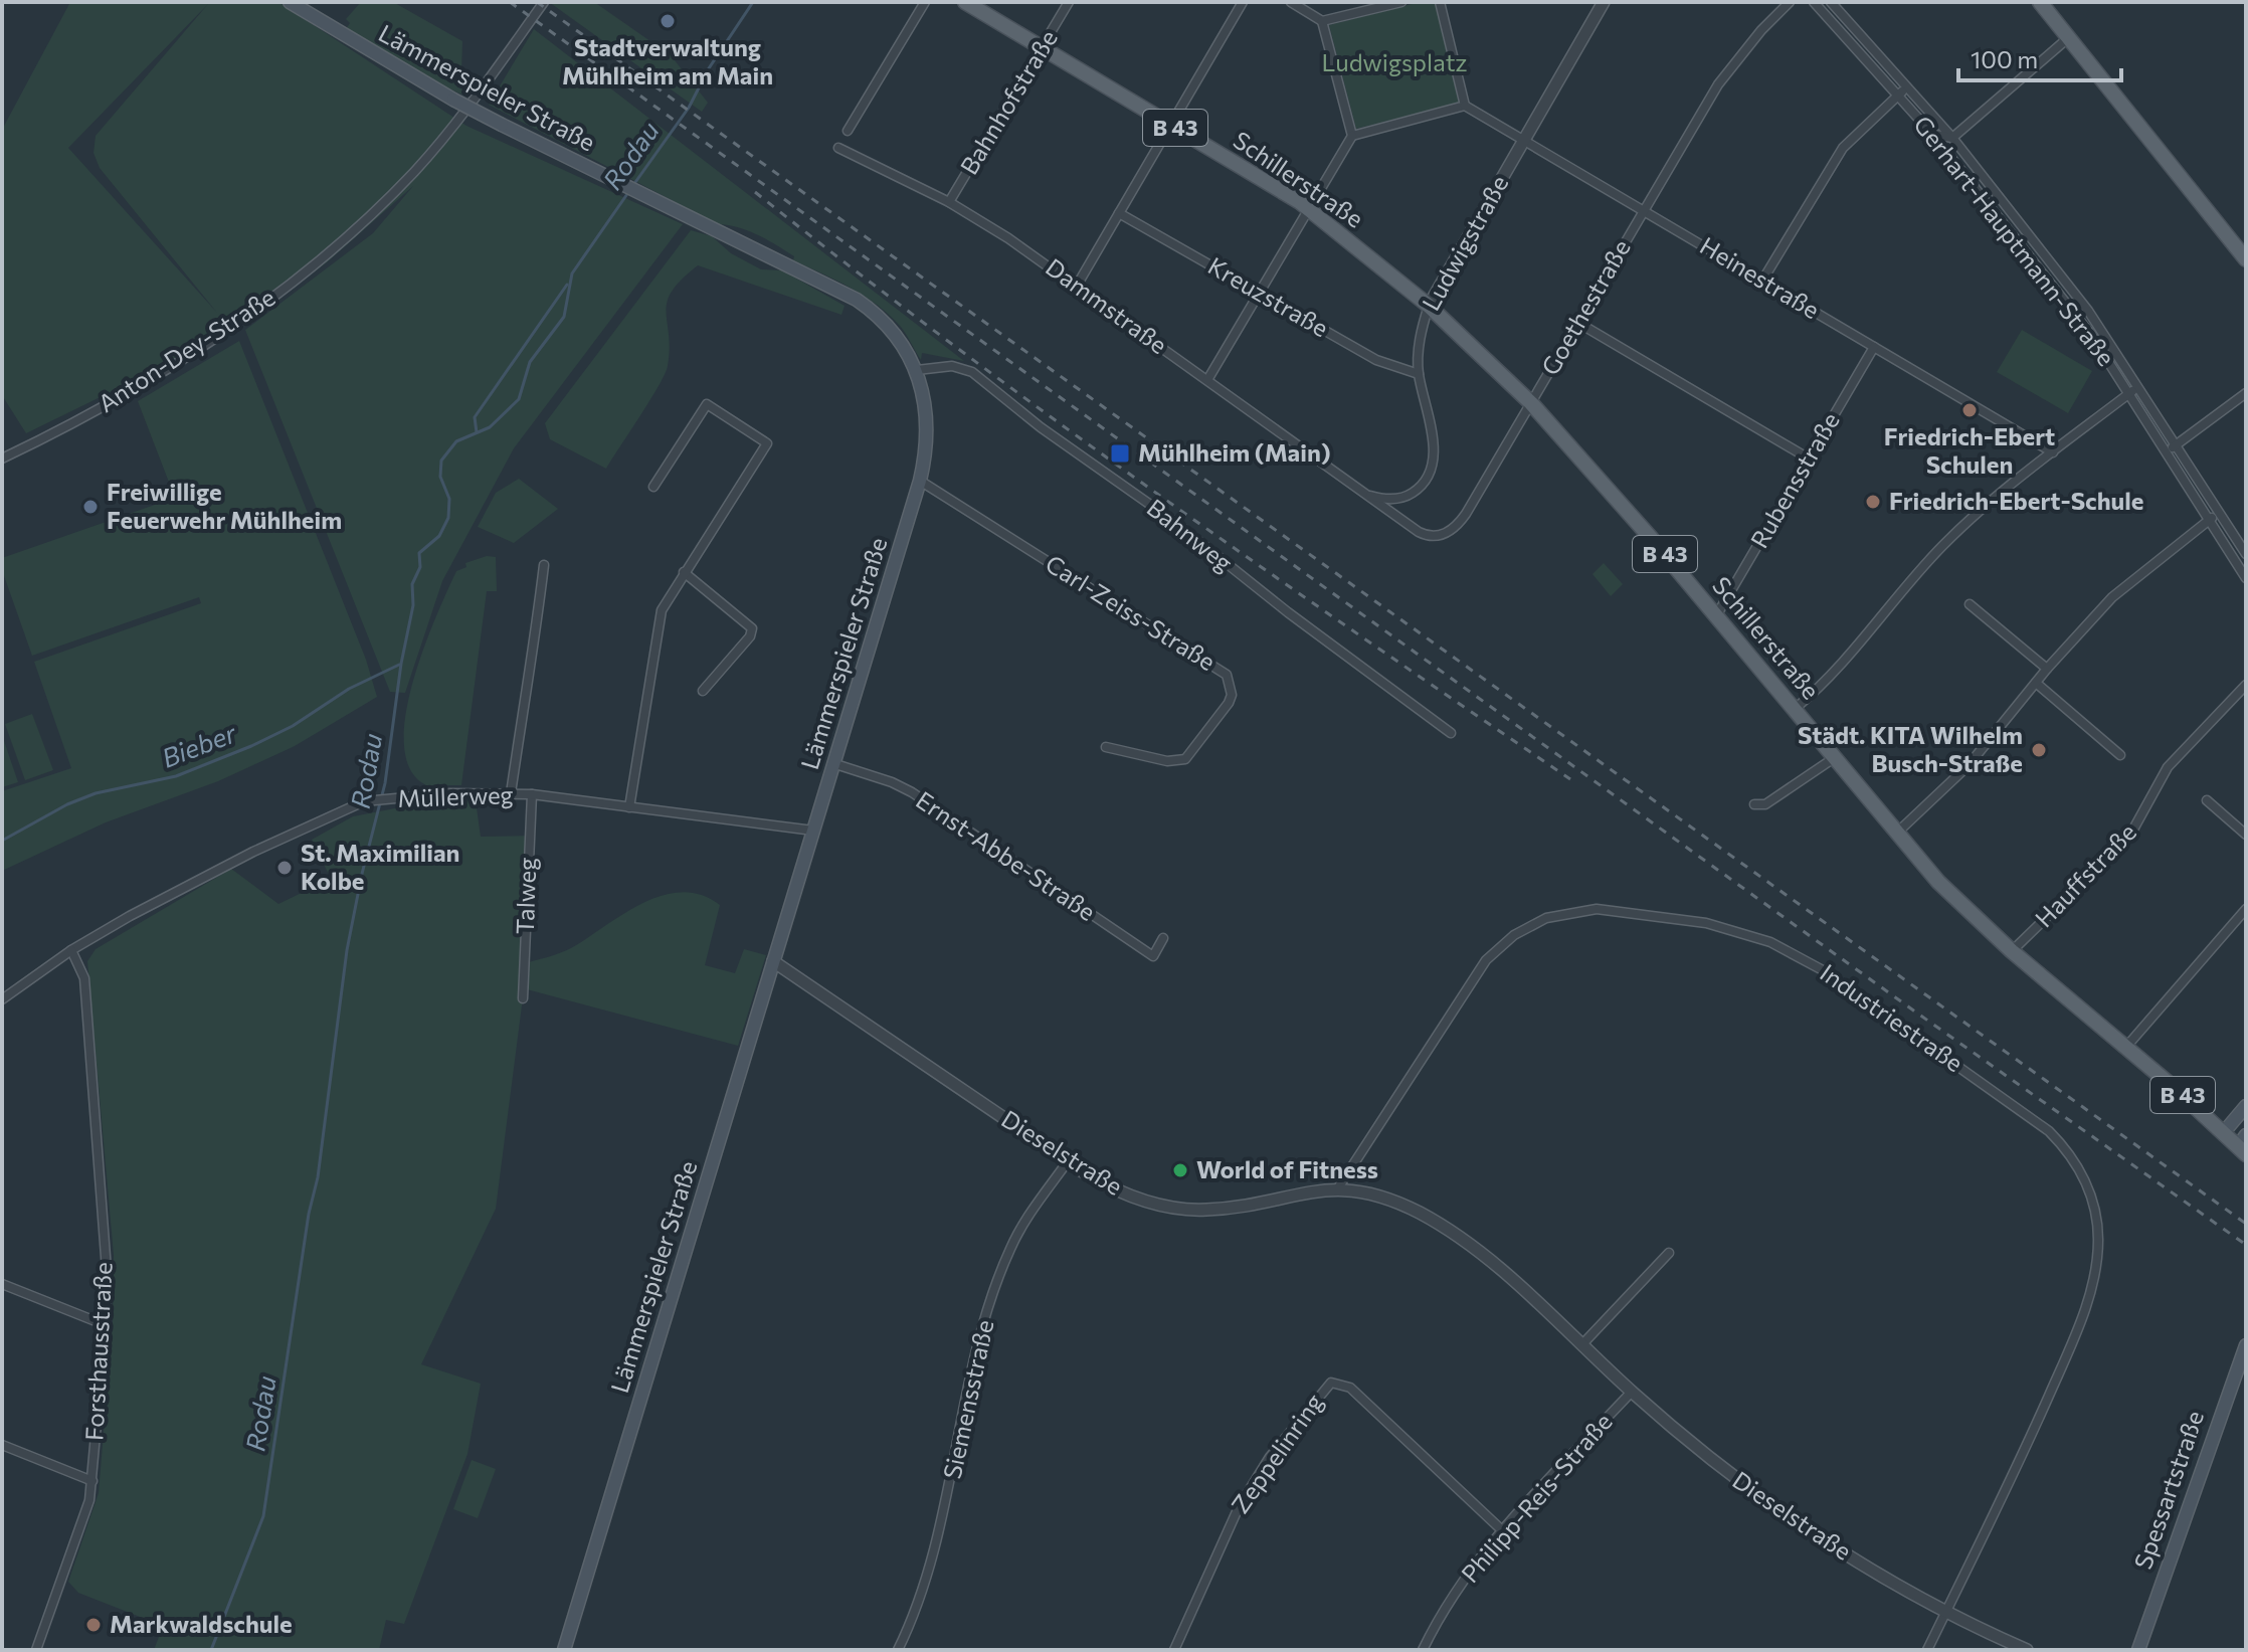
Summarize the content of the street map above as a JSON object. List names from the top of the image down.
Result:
{
  "streets": {
    "main road": [
      "Lämmerspieler Straße",
      "B 43",
      "Schillerstraße",
      "Spessartstraße"
    ],
    "street": [
      "Bahnhofstraße",
      "Gerhart-Hauptmann-Straße",
      "Ludwigstraße",
      "Heinestraße",
      "Kreuzstraße",
      "Dammstraße",
      "Goethestraße",
      "Anton-Dey-Straße",
      "Rubensstraße",
      "Bahnweg",
      "Carl-Zeiss-Straße",
      "Müllerweg",
      "Ernst-Abbe-Straße",
      "Hauffstraße",
      "Talweg",
      "Industriestraße",
      "Dieselstraße",
      "Forsthausstraße",
      "Siemensstraße",
      "Zeppelinring",
      "Philipp-Reis-Straße"
    ]
  },
  "crossings": [
    ["Lämmerspieler Straße", "Bahnweg"],
    ["Lämmerspieler Straße", "Carl-Zeiss-Straße"],
    ["Lämmerspieler Straße", "Müllerweg"],
    ["Lämmerspieler Straße", "Ernst-Abbe-Straße"],
    ["Lämmerspieler Straße", "Dieselstraße"],
    ["Bahnhofstraße", "B 43"],
    ["Bahnhofstraße", "Schillerstraße"],
    ["Bahnhofstraße", "Dammstraße"],
    ["B 43", "Schillerstraße"],
    ["Schillerstraße", "Ludwigstraße"],
    ["Schillerstraße", "Goethestraße"],
    ["Schillerstraße", "Rubensstraße"],
    ["Schillerstraße", "Hauffstraße"],
    ["Ludwigstraße", "Heinestraße"],
    ["Ludwigstraße", "Kreuzstraße"],
    ["Ludwigstraße", "Dammstraße"],
    ["Ludwigstraße", "Goethestraße"],
    ["Heinestraße", "Goethestraße"],
    ["Heinestraße", "Rubensstraße"],
    ["Dammstraße", "Goethestraße"],
    ["Müllerweg", "Talweg"],
    ["Müllerweg", "Forsthausstraße"],
    ["Industriestraße", "Dieselstraße"],
    ["Dieselstraße", "Siemensstraße"],
    ["Dieselstraße", "Philipp-Reis-Straße"],
    ["Zeppelinring", "Philipp-Reis-Straße"]
  ],
  "water": ["Rodau", "Bieber"],
  "parks": ["Ludwigsplatz"],
  "places": {
    "other": [
      "Stadtverwaltung Mühlheim am Main",
      "Friedrich-Ebert Schulen",
      "Friedrich-Ebert-Schule",
      "Freiwillige Feuerwehr Mühlheim",
      "Städt. KITA Wilhelm Busch-Straße",
      "St. Maximilian Kolbe",
      "World of Fitness",
      "Markwaldschule"
    ],
    "transit": ["Mühlheim (Main)"]
  },
  "scale_bar": "100 m"
}
